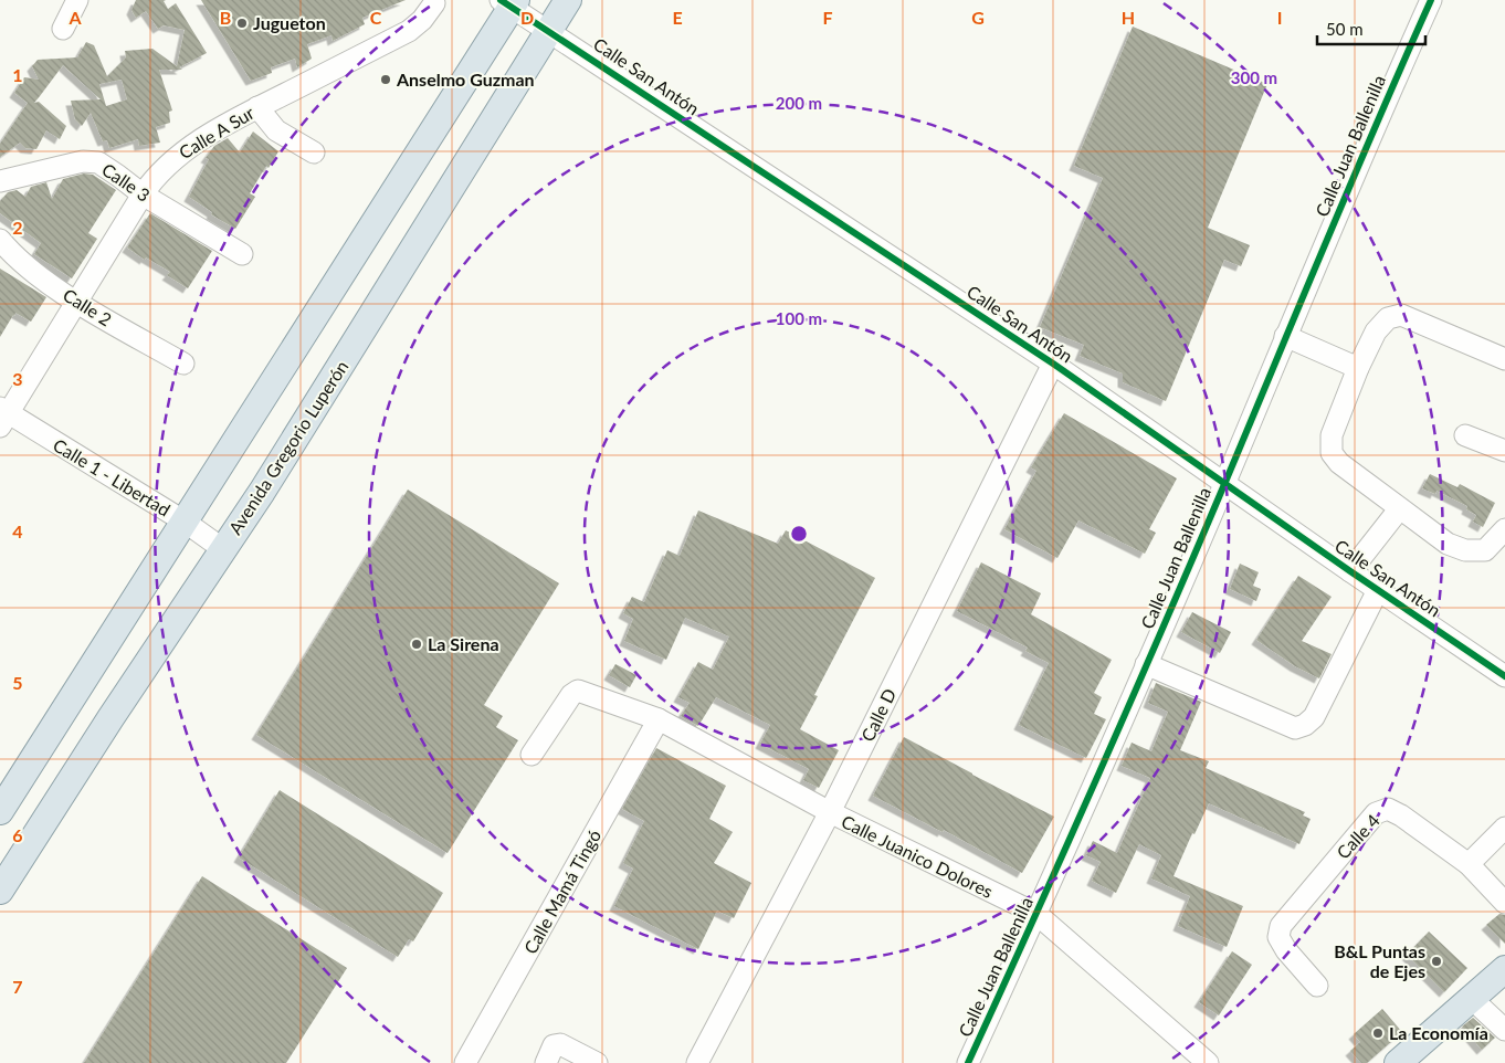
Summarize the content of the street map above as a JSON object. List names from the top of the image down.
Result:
{
  "streets": {
    "main road": ["Avenida Gregorio Luperón"],
    "street": [
      "Calle San Antón",
      "Calle A Sur",
      "Calle Juan Ballenilla",
      "Calle 3",
      "Calle 2",
      "Calle 1 - Libertad",
      "Calle D",
      "Calle 4",
      "Calle Juanico Dolores",
      "Calle Mamá Tingó"
    ]
  },
  "crossings": [
    ["Calle San Antón", "Calle Juan Ballenilla"],
    ["Calle San Antón", "Avenida Gregorio Luperón"],
    ["Calle San Antón", "Calle D"],
    ["Calle A Sur", "Calle 3"],
    ["Calle A Sur", "Calle 2"],
    ["Calle A Sur", "Calle 1 - Libertad"],
    ["Calle Juan Ballenilla", "Calle Juanico Dolores"],
    ["Avenida Gregorio Luperón", "Calle 1 - Libertad"],
    ["Calle D", "Calle Juanico Dolores"],
    ["Calle Juanico Dolores", "Calle Mamá Tingó"]
  ],
  "places": [
    "Jugueton",
    "Anselmo Guzman",
    "La Sirena",
    "B&L Puntas de Ejes",
    "La Economía"
  ],
  "scale_bar": "50 m",
  "grid": {
    "columns": [
      "A",
      "B",
      "C",
      "D",
      "E",
      "F",
      "G",
      "H",
      "I"
    ],
    "rows": [
      "1",
      "2",
      "3",
      "4",
      "5",
      "6",
      "7"
    ]
  },
  "rings": ["300 m", "200 m", "100 m"]
}
